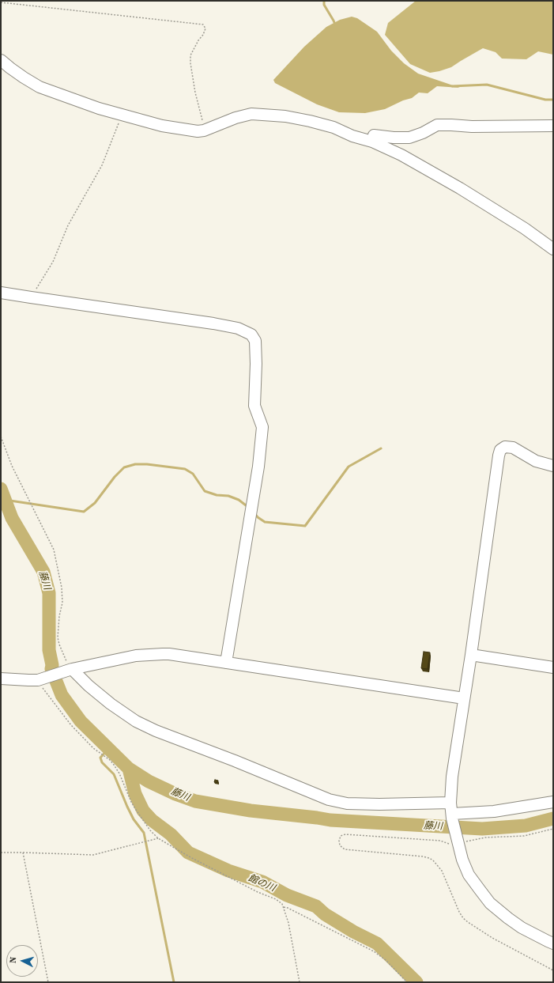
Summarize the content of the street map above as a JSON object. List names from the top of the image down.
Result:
{
  "water": ["藤川", "館の川"],
  "north": "left"
}
